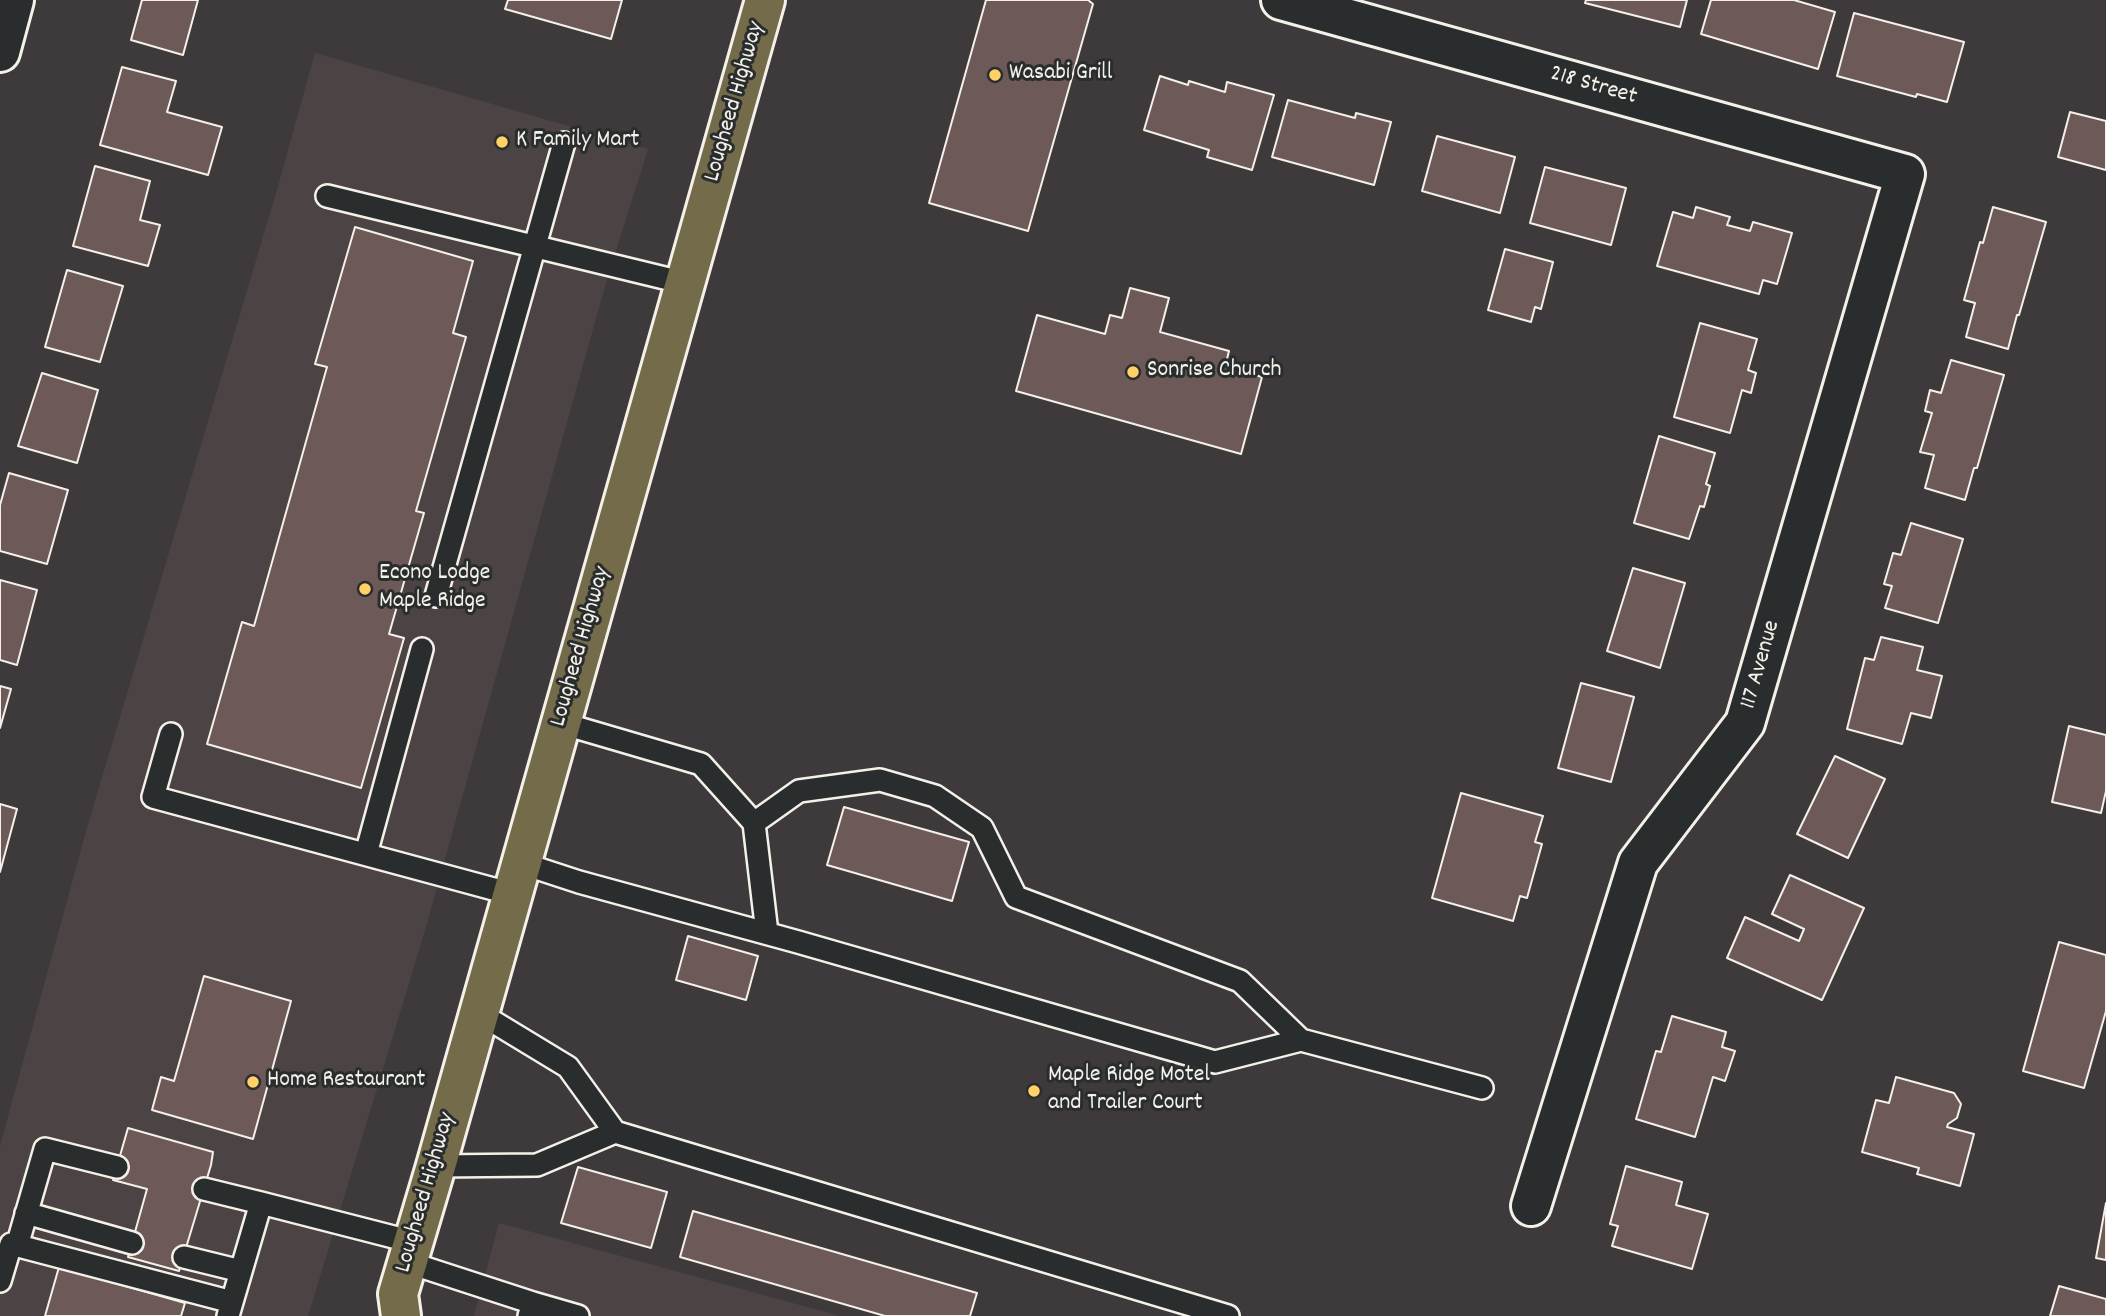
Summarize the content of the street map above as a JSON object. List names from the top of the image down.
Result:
{
  "streets": {
    "highway": ["Lougheed Highway"],
    "street": ["218 Street", "117 Avenue"]
  },
  "crossings": [
    ["218 Street", "117 Avenue"]
  ],
  "places": [
    "Wasabi Grill",
    "K Family Mart",
    "Sonrise Church",
    "Econo Lodge Maple Ridge",
    "Home Restaurant",
    "Maple Ridge Motel and Trailer Court"
  ]
}
